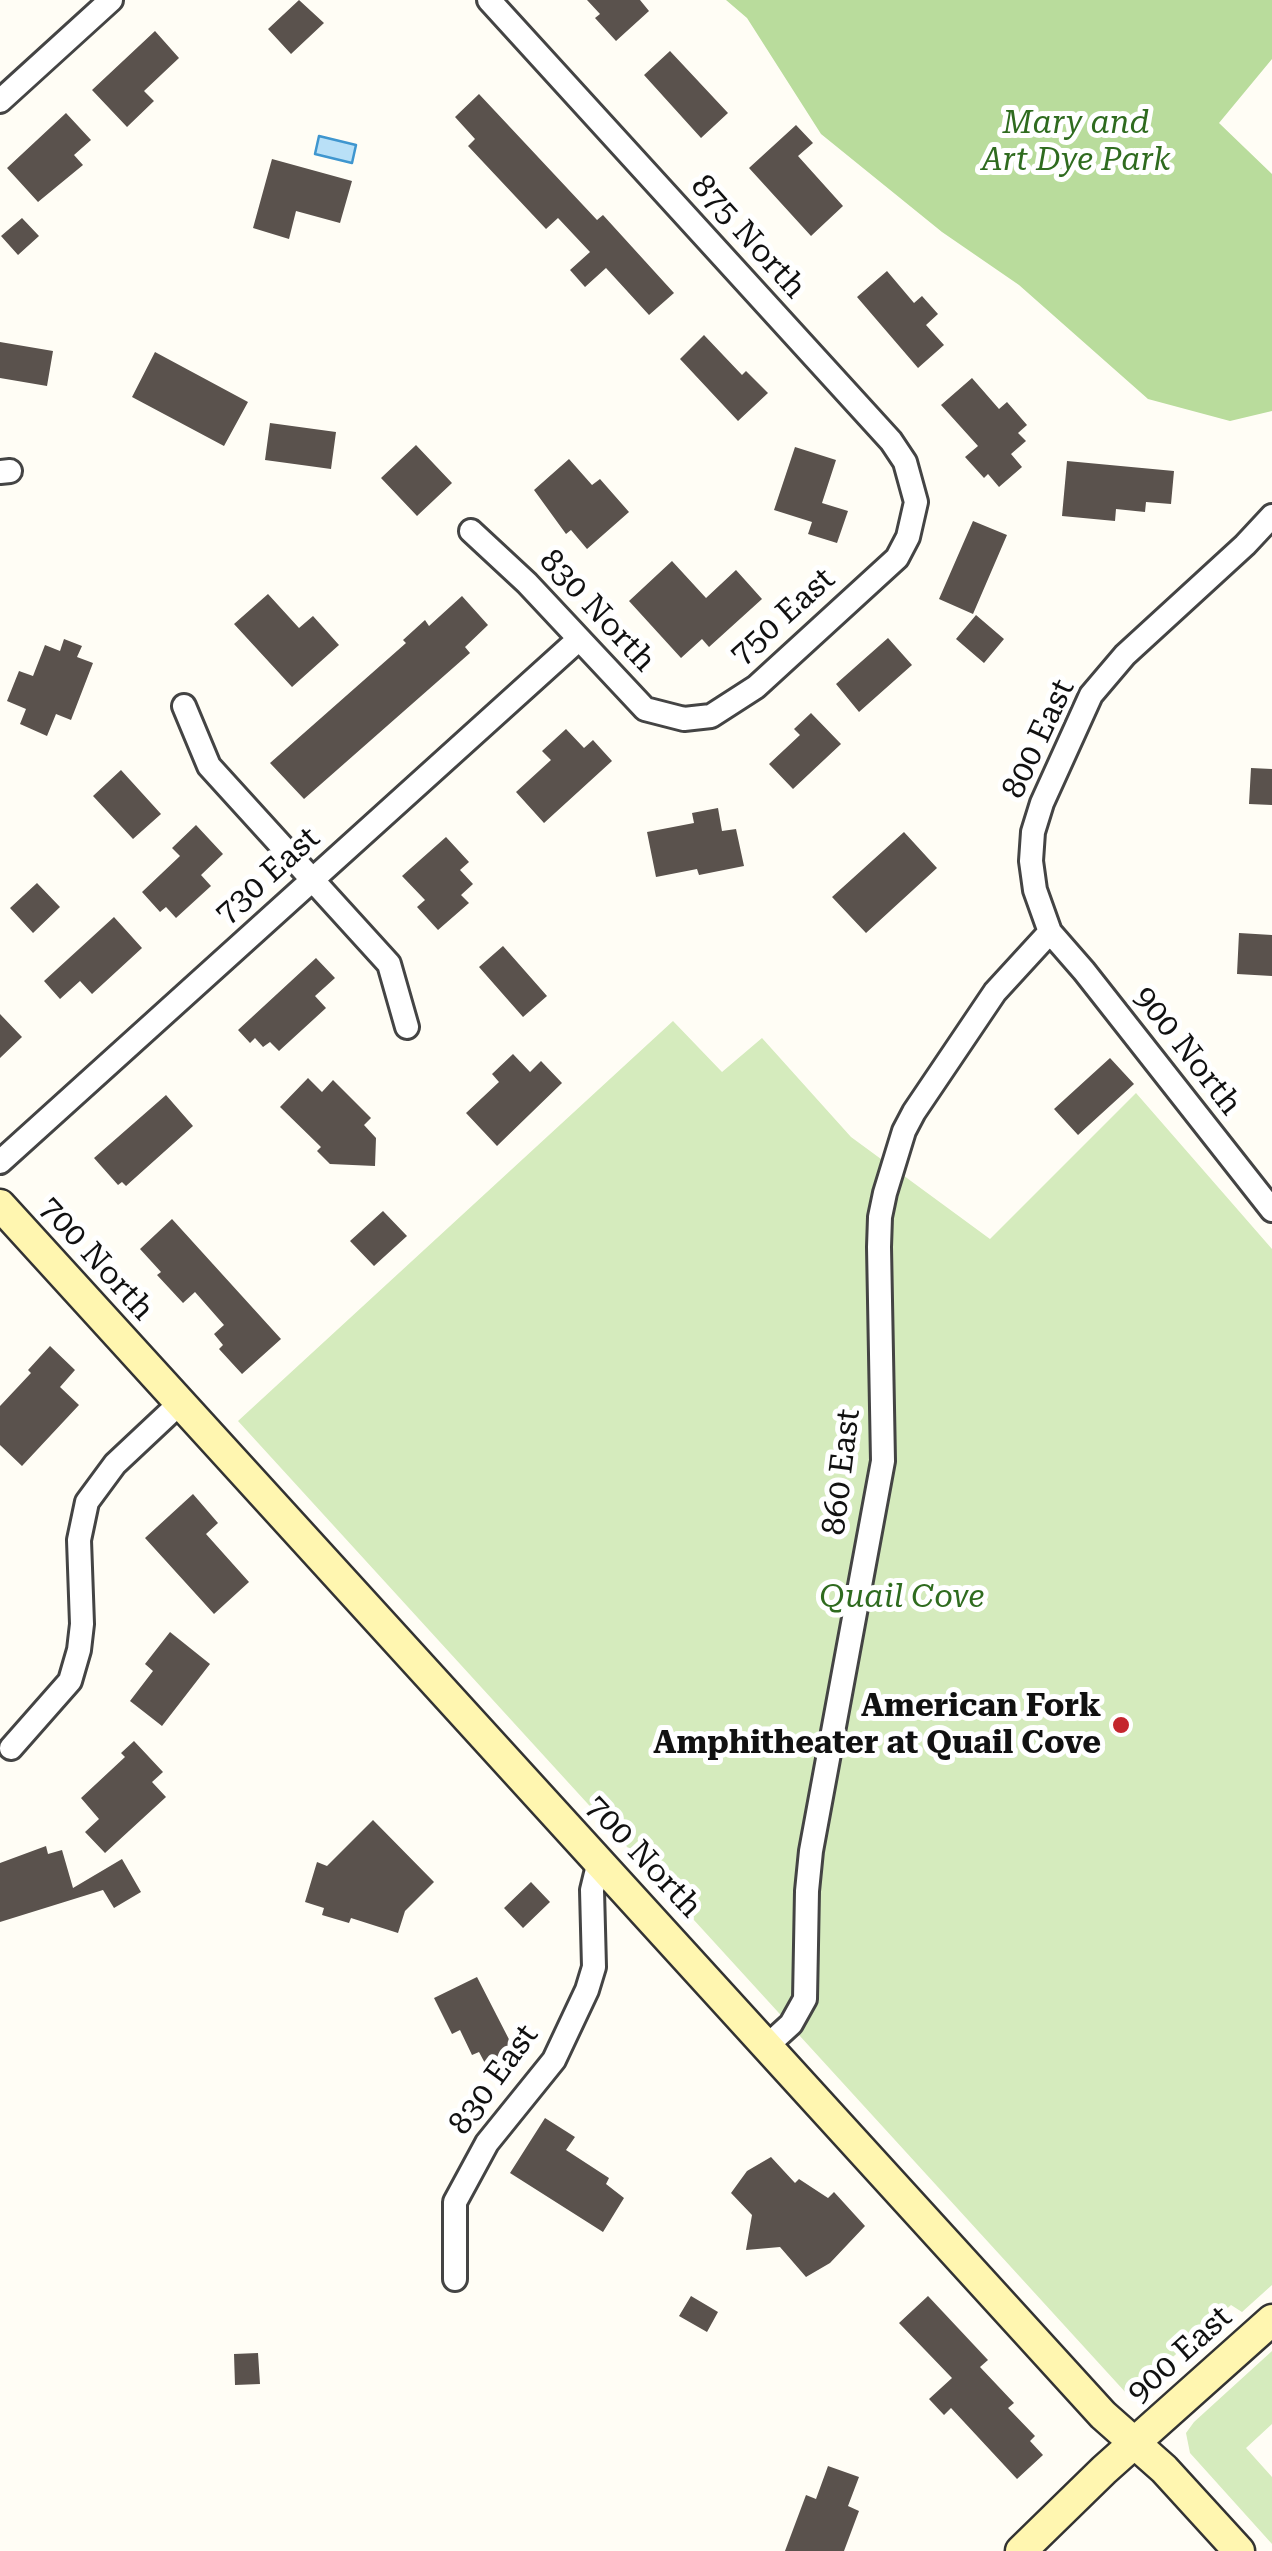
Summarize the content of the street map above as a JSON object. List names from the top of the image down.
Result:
{
  "streets": {
    "street": [
      "875 North",
      "830 North",
      "750 East",
      "800 East",
      "730 East",
      "900 North",
      "700 North",
      "860 East",
      "830 East",
      "900 East"
    ]
  },
  "crossings": [
    ["875 North", "750 East"],
    ["830 North", "750 East"],
    ["830 North", "730 East"],
    ["800 East", "900 North"],
    ["800 East", "860 East"],
    ["900 North", "860 East"],
    ["700 North", "860 East"],
    ["700 North", "830 East"],
    ["700 North", "900 East"]
  ],
  "parks": ["Mary and Art Dye Park", "Quail Cove"],
  "places": ["American Fork Amphitheater at Quail Cove"]
}
